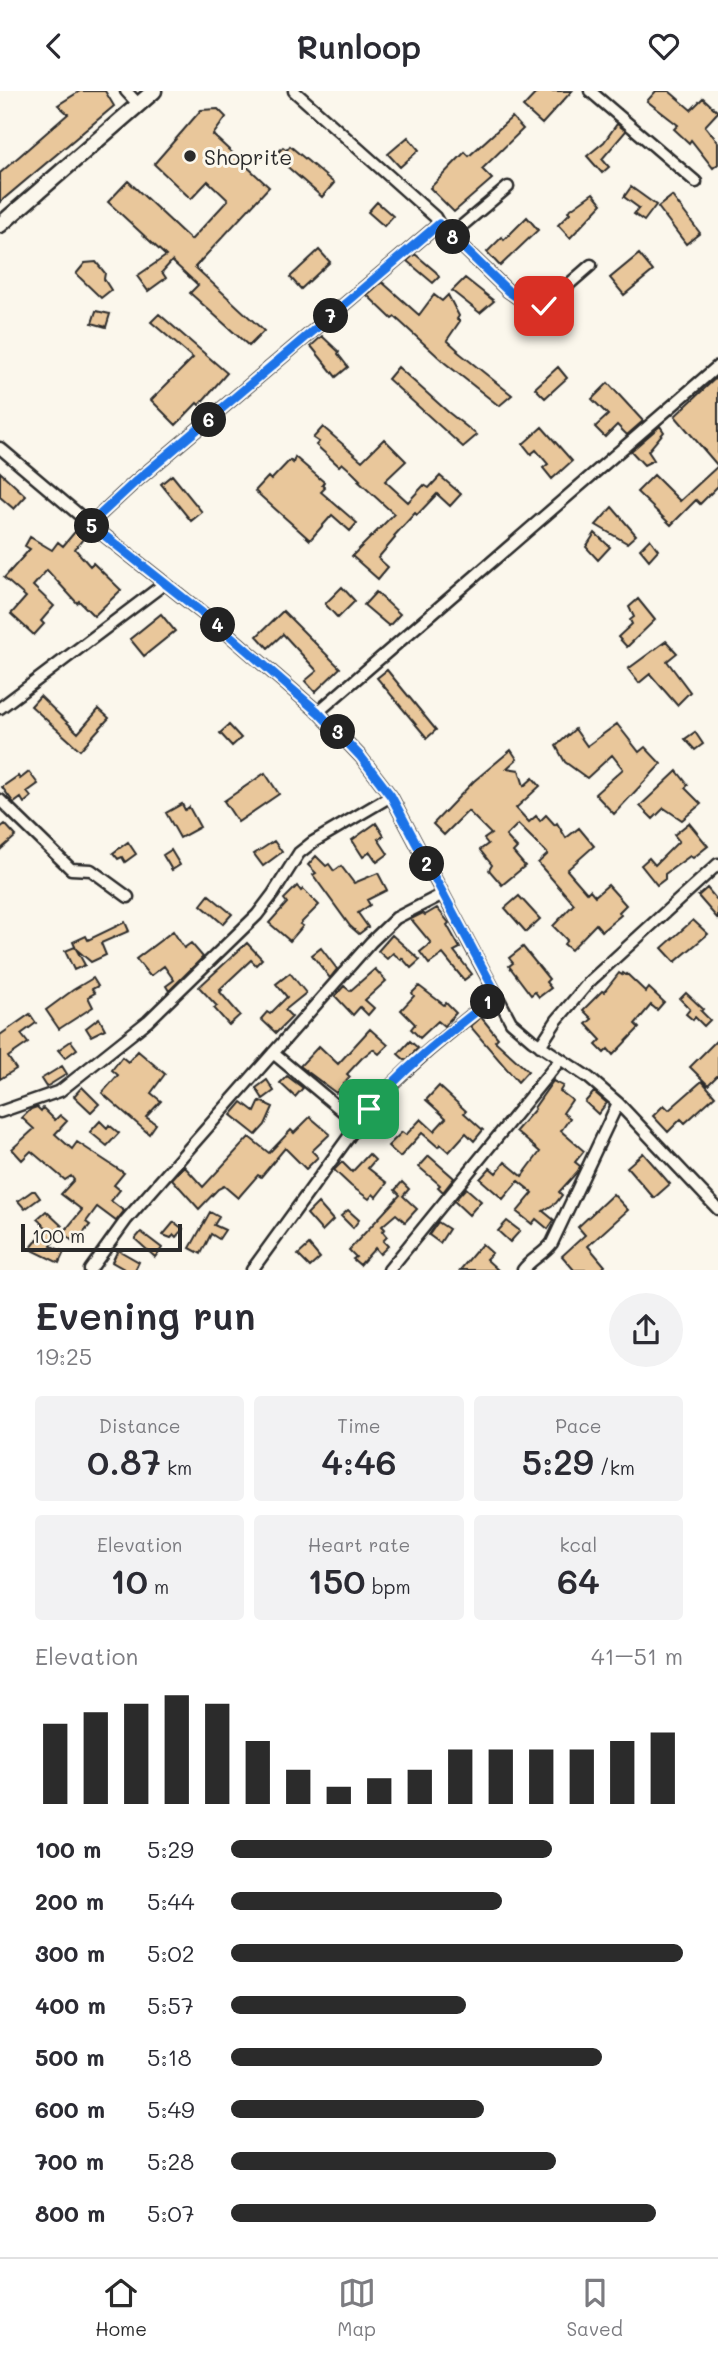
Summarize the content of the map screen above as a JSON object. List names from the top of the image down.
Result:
{
  "places": ["Shoprite"],
  "scale_bar": "100 m",
  "page": {
    "header": "Runloop",
    "pins": [
      "8",
      "7",
      "6",
      "5",
      "4",
      "3",
      "2",
      "1"
    ],
    "scale": "100 m",
    "heading": ["Evening run", "19:25"],
    "stats": [
      ["Distance", "0.87 km"],
      ["Time", "4:46"],
      ["Pace", "5:29 /km"],
      ["Elevation", "10 m"],
      ["Heart rate", "150 bpm"],
      ["kcal", "64"]
    ],
    "chart": ["Elevation", "41–51 m"],
    "list": [
      {
        "name": "100 m",
        "note": "5:29"
      },
      {
        "name": "200 m",
        "note": "5:44"
      },
      {
        "name": "300 m",
        "note": "5:02"
      },
      {
        "name": "400 m",
        "note": "5:57"
      },
      {
        "name": "500 m",
        "note": "5:18"
      },
      {
        "name": "600 m",
        "note": "5:49"
      },
      {
        "name": "700 m",
        "note": "5:28"
      },
      {
        "name": "800 m",
        "note": "5:07"
      }
    ],
    "tabs": ["Home", "Map", "Saved"]
  }
}
